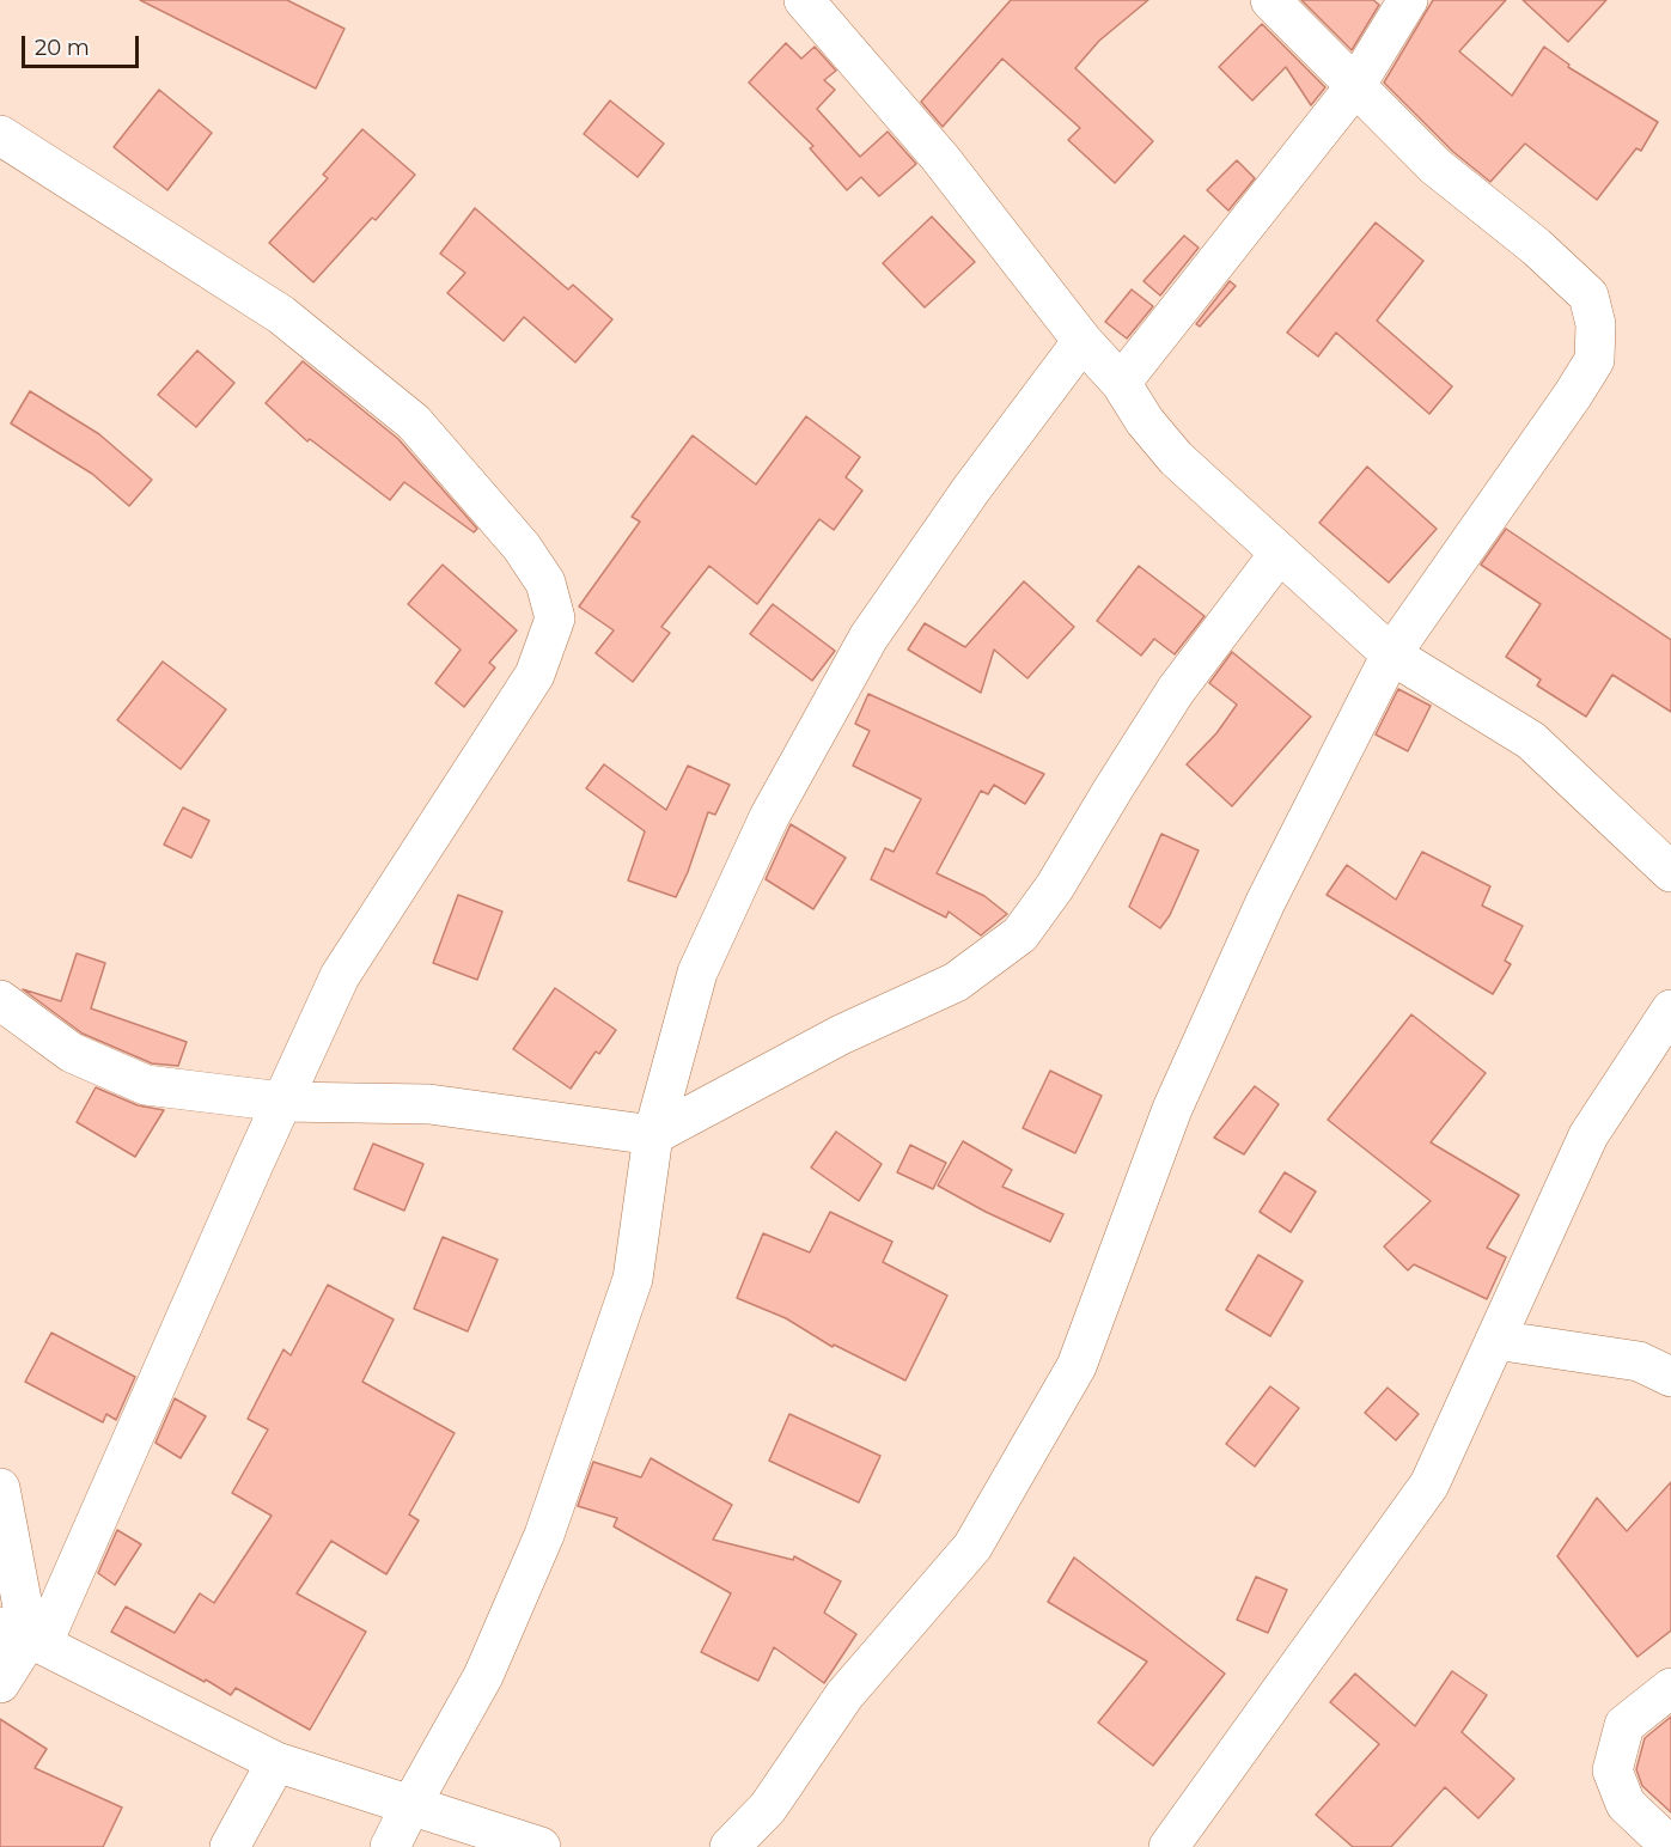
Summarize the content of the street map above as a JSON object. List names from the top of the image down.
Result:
{
  "scale_bar": "20 m"
}
